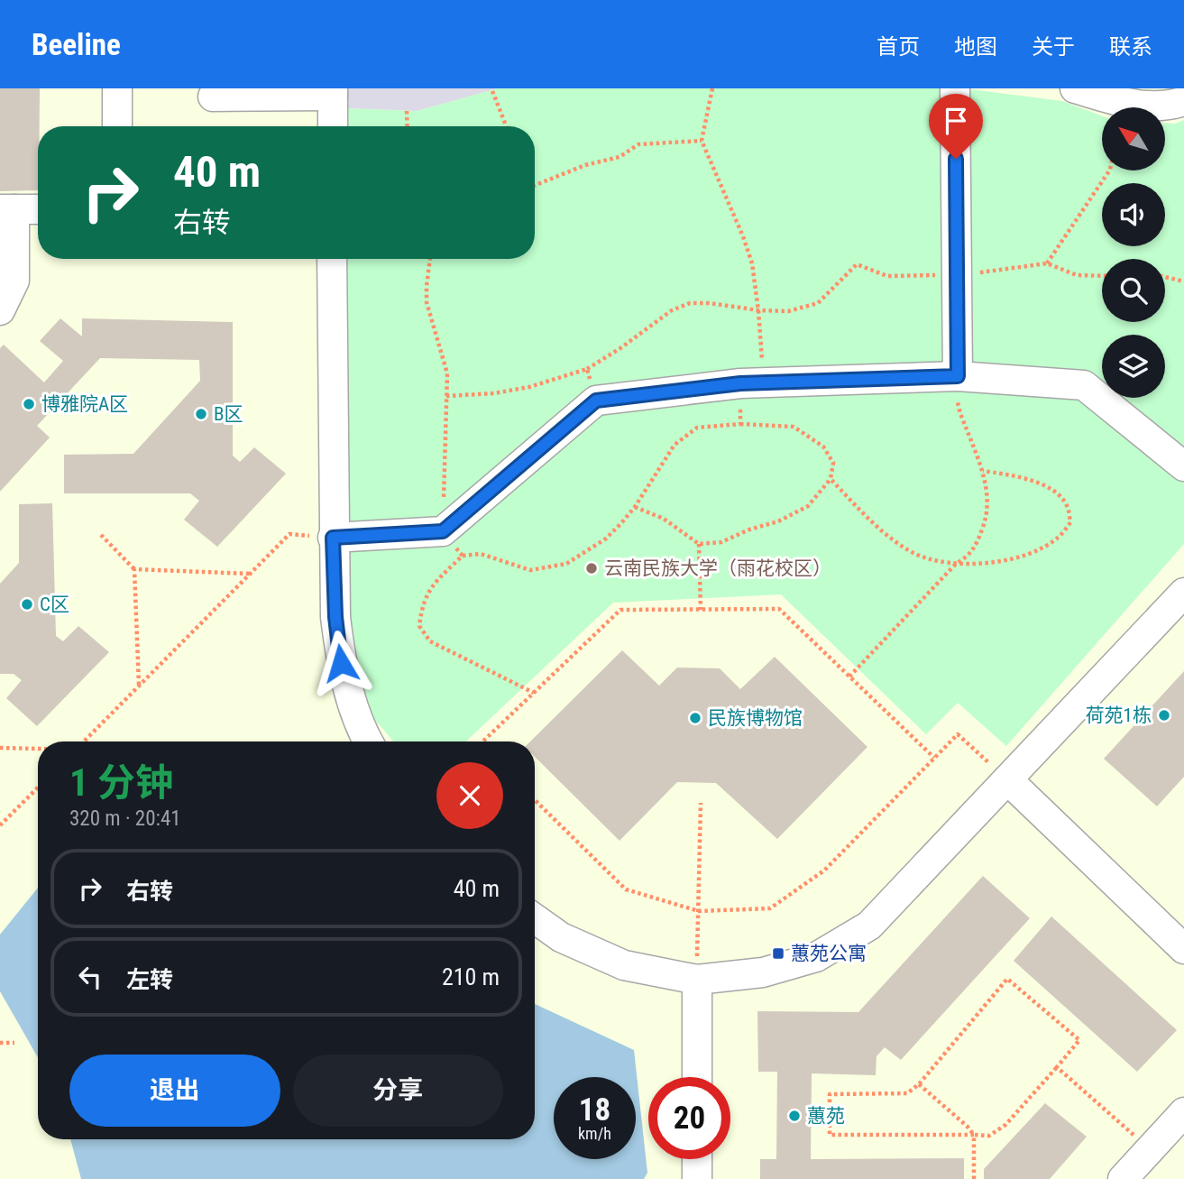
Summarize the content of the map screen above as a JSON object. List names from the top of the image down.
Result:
{
  "places": {
    "other": [
      "博雅院A区",
      "B区",
      "云南民族大学（雨花校区）",
      "C区",
      "荷苑1栋",
      "民族博物馆",
      "蕙苑"
    ],
    "transit": ["蕙苑公寓"]
  },
  "north": "top left",
  "page": {
    "header": "Beeline",
    "nav": [
      "首页",
      "地图",
      "关于",
      "联系"
    ],
    "turn": ["40 m", "右转"],
    "heading": ["1 分钟", "320 m · 20:41"],
    "list": [
      {
        "name": "右转",
        "value": "40 m"
      },
      {
        "name": "左转",
        "value": "210 m"
      }
    ],
    "buttons": ["退出", "分享"],
    "speed": "18 km/h",
    "limit": "20"
  }
}
